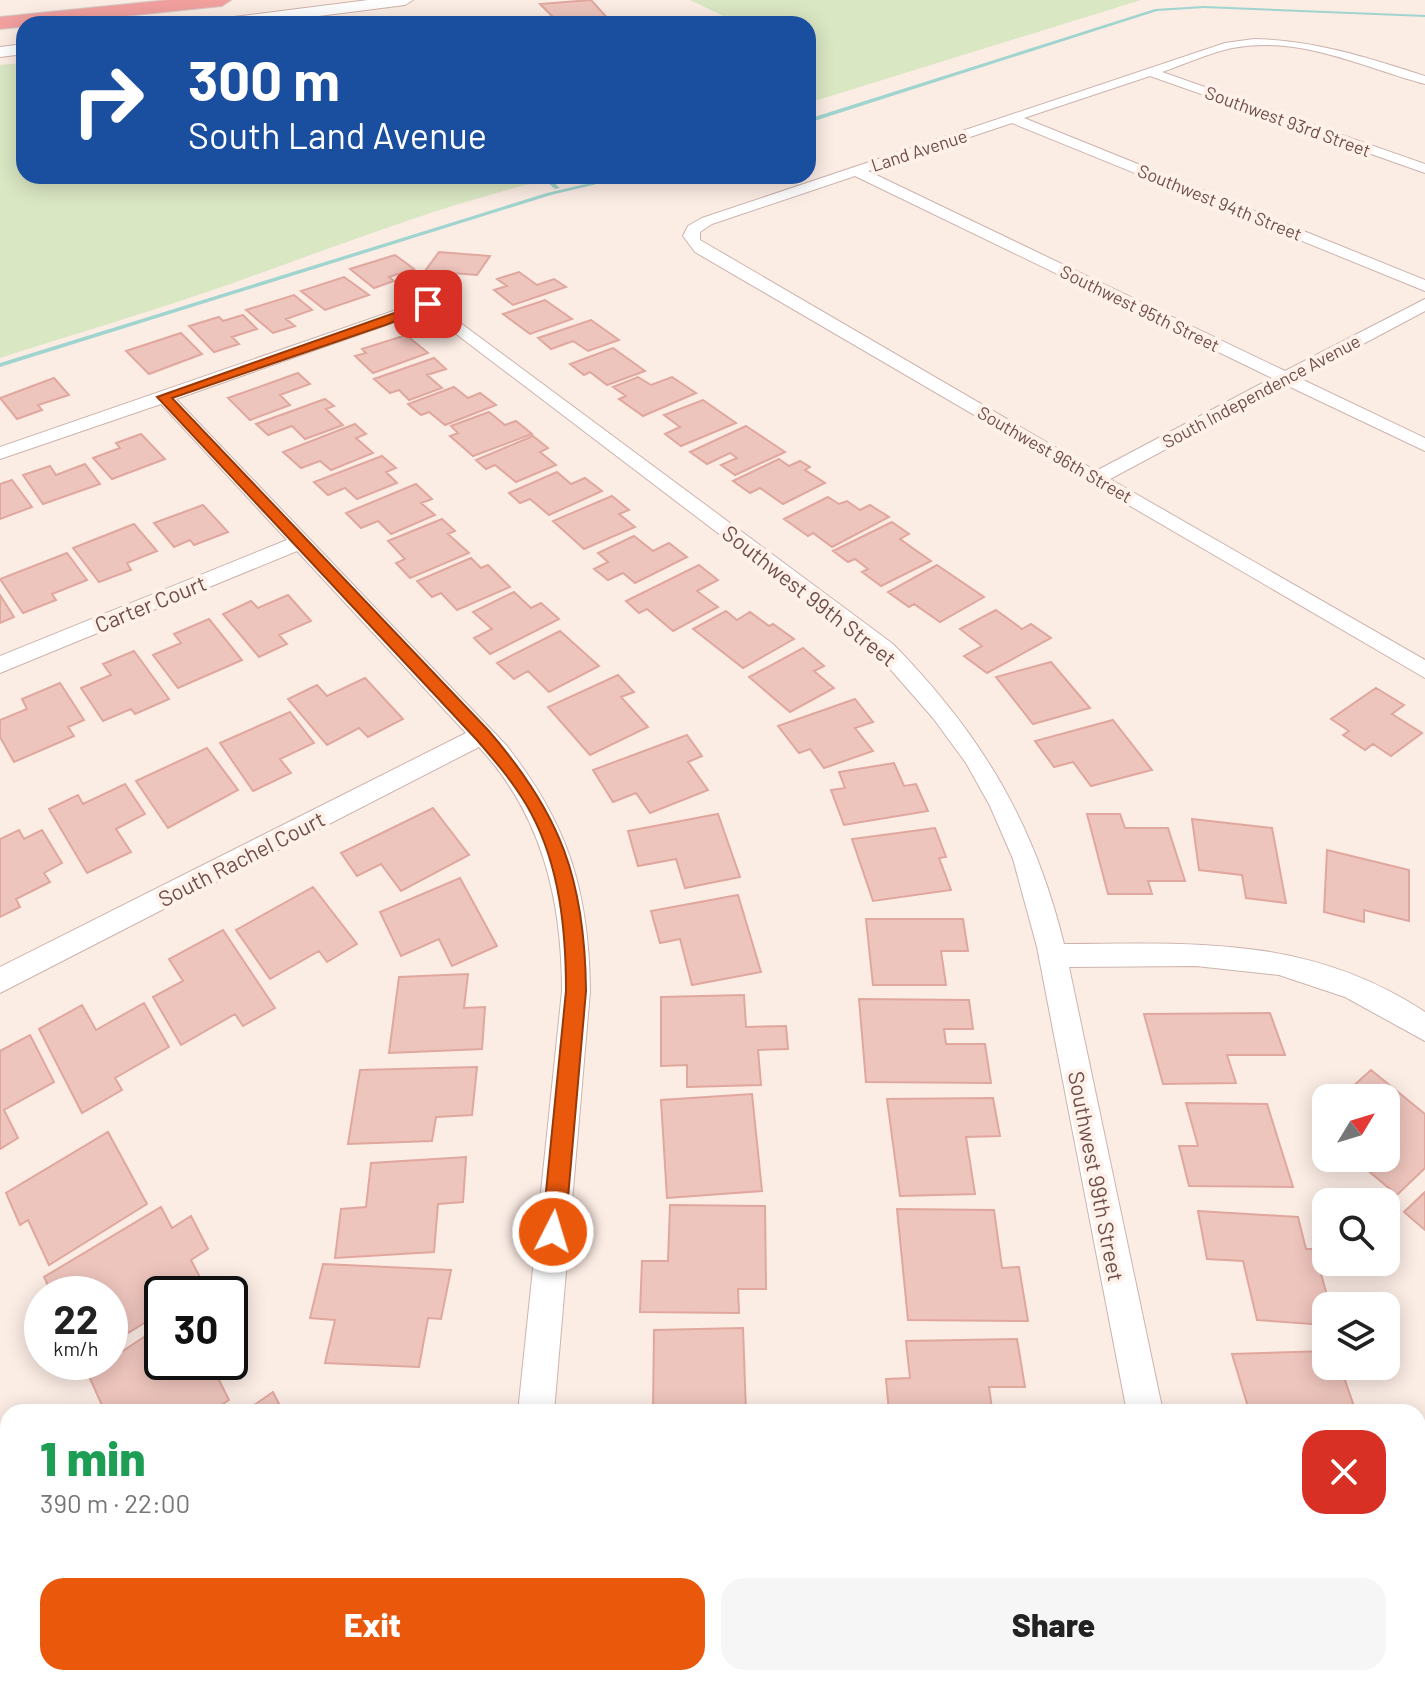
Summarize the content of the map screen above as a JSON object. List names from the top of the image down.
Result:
{
  "streets": {
    "street": [
      "Southwest 93rd Street",
      "Land Avenue",
      "Southwest 94th Street",
      "Southwest 95th Street",
      "South Independence Avenue",
      "Southwest 96th Street",
      "Southwest 99th Street",
      "Carter Court",
      "South Rachel Court"
    ]
  },
  "crossings": [
    ["Southwest 93rd Street", "Land Avenue"],
    ["Land Avenue", "Southwest 94th Street"],
    ["Land Avenue", "Southwest 95th Street"],
    ["Land Avenue", "Southwest 96th Street"],
    ["Southwest 95th Street", "South Independence Avenue"],
    ["South Independence Avenue", "Southwest 96th Street"]
  ],
  "north": "top right",
  "page": {
    "turn": ["300 m", "South Land Avenue"],
    "speed": "22 km/h",
    "limit": "30",
    "heading": ["1 min", "390 m · 22:00"],
    "buttons": ["Exit", "Share"]
  }
}
